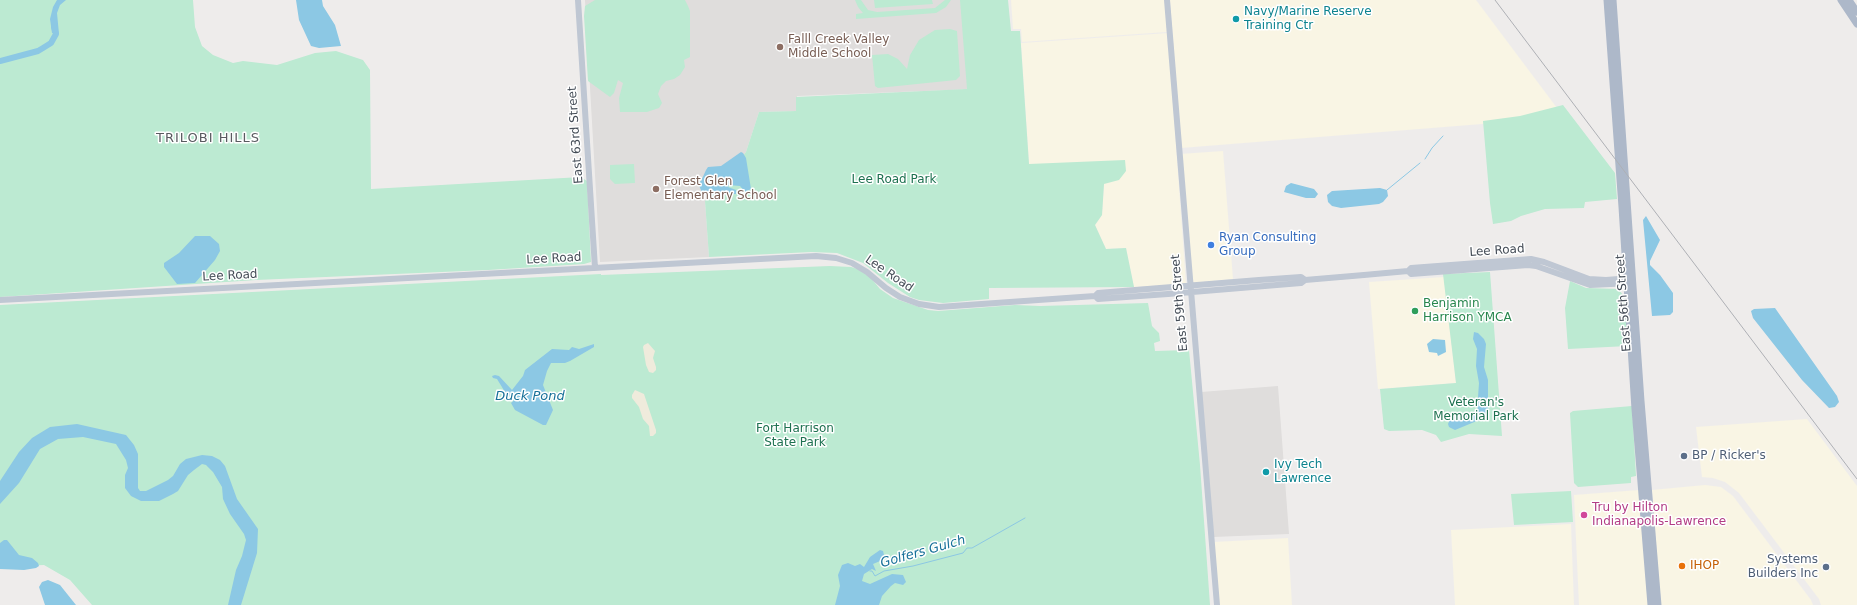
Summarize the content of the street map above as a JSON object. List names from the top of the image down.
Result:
{
  "streets": {
    "main road": ["East 56th Street"],
    "street": ["East 63rd Street", "Lee Road", "East 59th Street"]
  },
  "crossings": [
    ["East 63rd Street", "Lee Road"],
    ["Lee Road", "East 59th Street"],
    ["Lee Road", "East 56th Street"]
  ],
  "districts": ["TRILOBI HILLS"],
  "water": ["Duck Pond", "Golfers Gulch"],
  "parks": ["Lee Road Park", "Veteran's Memorial Park", "Fort Harrison State Park"],
  "places": [
    "Navy/Marine Reserve Training Ctr",
    "Falll Creek Valley Middle School",
    "Forest Glen Elementary School",
    "Ryan Consulting Group",
    "Benjamin Harrison YMCA",
    "BP / Ricker's",
    "Ivy Tech Lawrence",
    "Tru by Hilton Indianapolis-Lawrence",
    "IHOP",
    "Systems Builders Inc"
  ]
}
